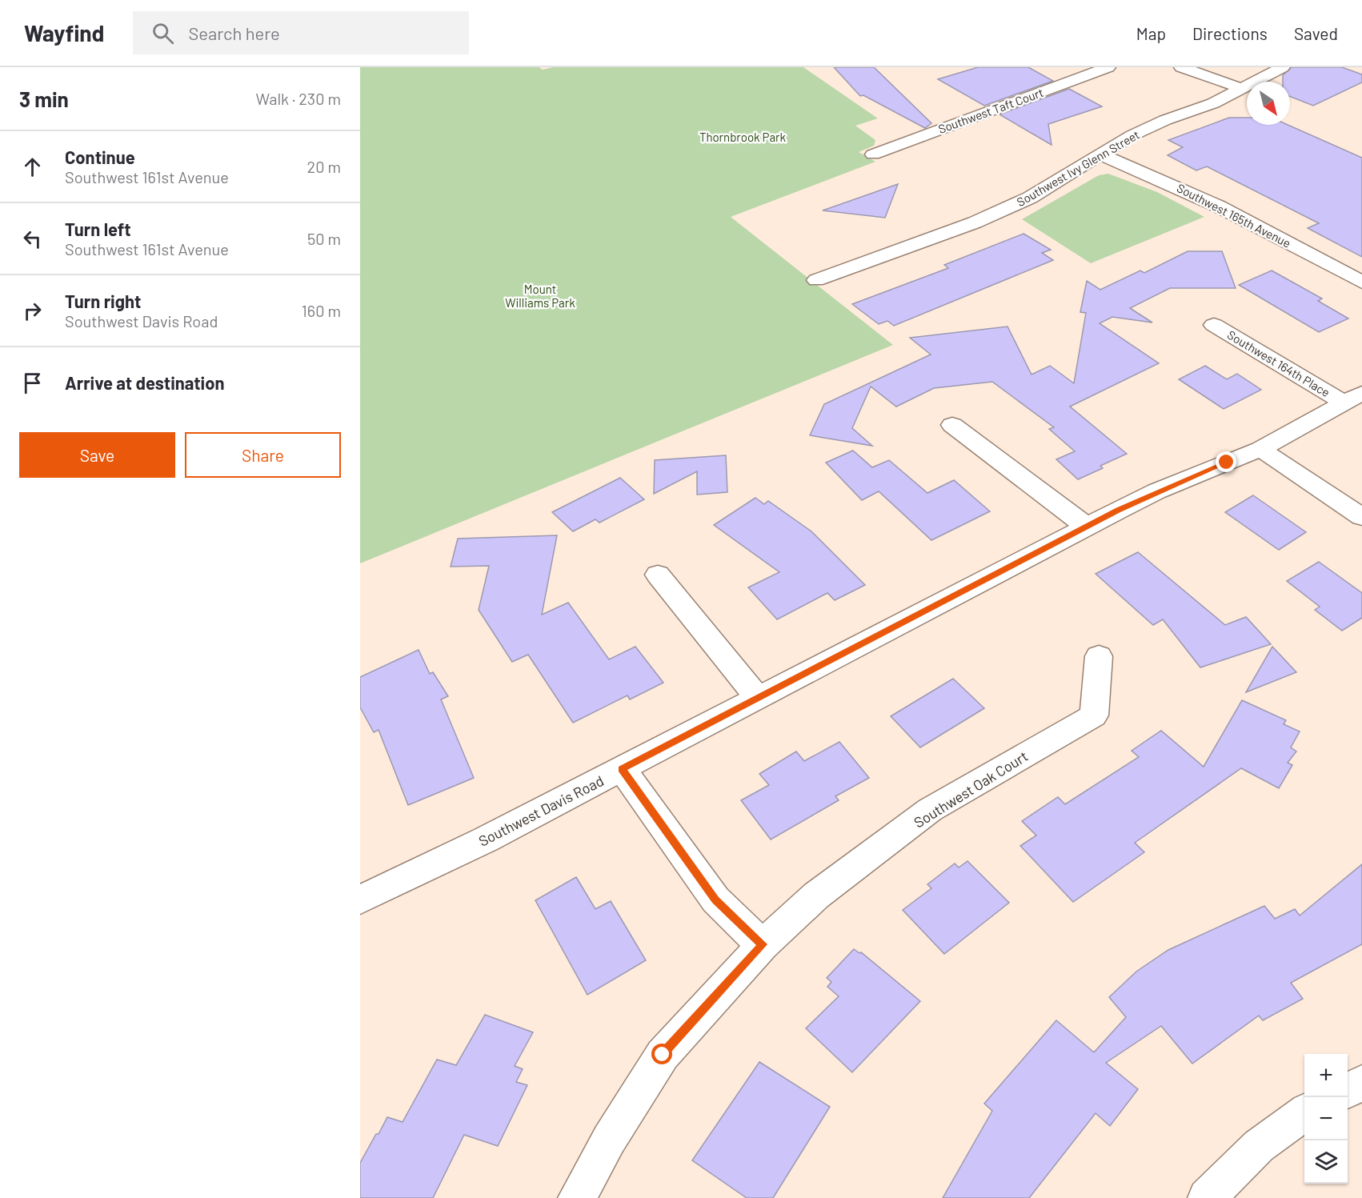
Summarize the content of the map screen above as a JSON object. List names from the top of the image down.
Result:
{
  "streets": {
    "street": [
      "Southwest Taft Court",
      "Southwest Ivy Glenn Street",
      "Southwest 165th Avenue",
      "Southwest 164th Place",
      "Southwest Oak Court",
      "Southwest Davis Road"
    ]
  },
  "crossings": [
    ["Southwest Ivy Glenn Street", "Southwest 165th Avenue"],
    ["Southwest 164th Place", "Southwest Davis Road"]
  ],
  "parks": ["Thornbrook Park", "Mount Williams Park"],
  "north": "bottom right",
  "page": {
    "header": "Wayfind",
    "search": "Search here",
    "nav": ["Map", "Directions", "Saved"],
    "heading": ["3 min", "Walk · 230 m"],
    "list": [
      ["Continue", "Southwest 161st Avenue", "20 m"],
      ["Turn left", "Southwest 161st Avenue", "50 m"],
      ["Turn right", "Southwest Davis Road", "160 m"],
      "Arrive at destination"
    ],
    "buttons": ["Save", "Share"],
    "map_buttons": ["+", "−"]
  }
}
